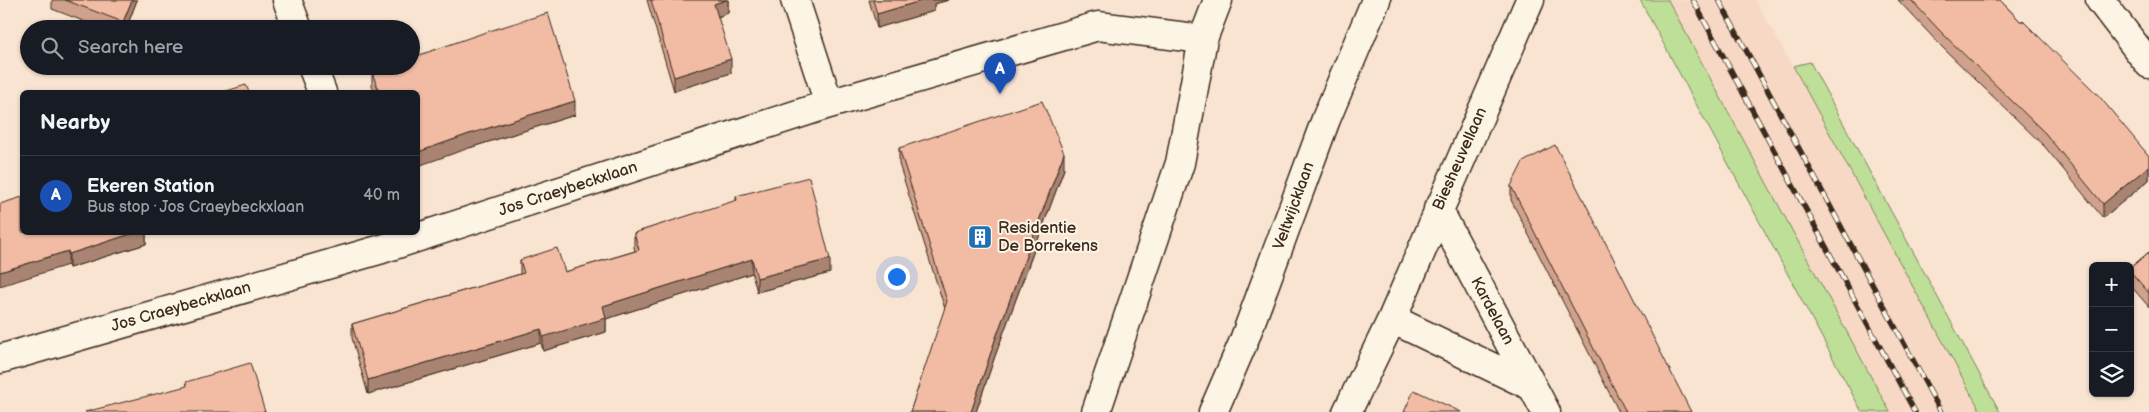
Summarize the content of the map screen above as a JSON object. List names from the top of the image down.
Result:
{
  "streets": {
    "street": [
      "Biesheuvellaan",
      "Jos Craeybeckxlaan",
      "Veltwijcklaan",
      "Kardelaan"
    ]
  },
  "crossings": [
    ["Biesheuvellaan", "Kardelaan"]
  ],
  "places": {
    "building": ["Residentie De Borrekens"]
  },
  "page": {
    "search": "Search here",
    "pins": "A",
    "heading": "Nearby",
    "list": [
      {
        "mark": "A",
        "name": "Ekeren Station",
        "note": "Bus stop · Jos Craeybeckxlaan",
        "value": "40 m"
      }
    ],
    "map_buttons": ["+", "−"]
  }
}
